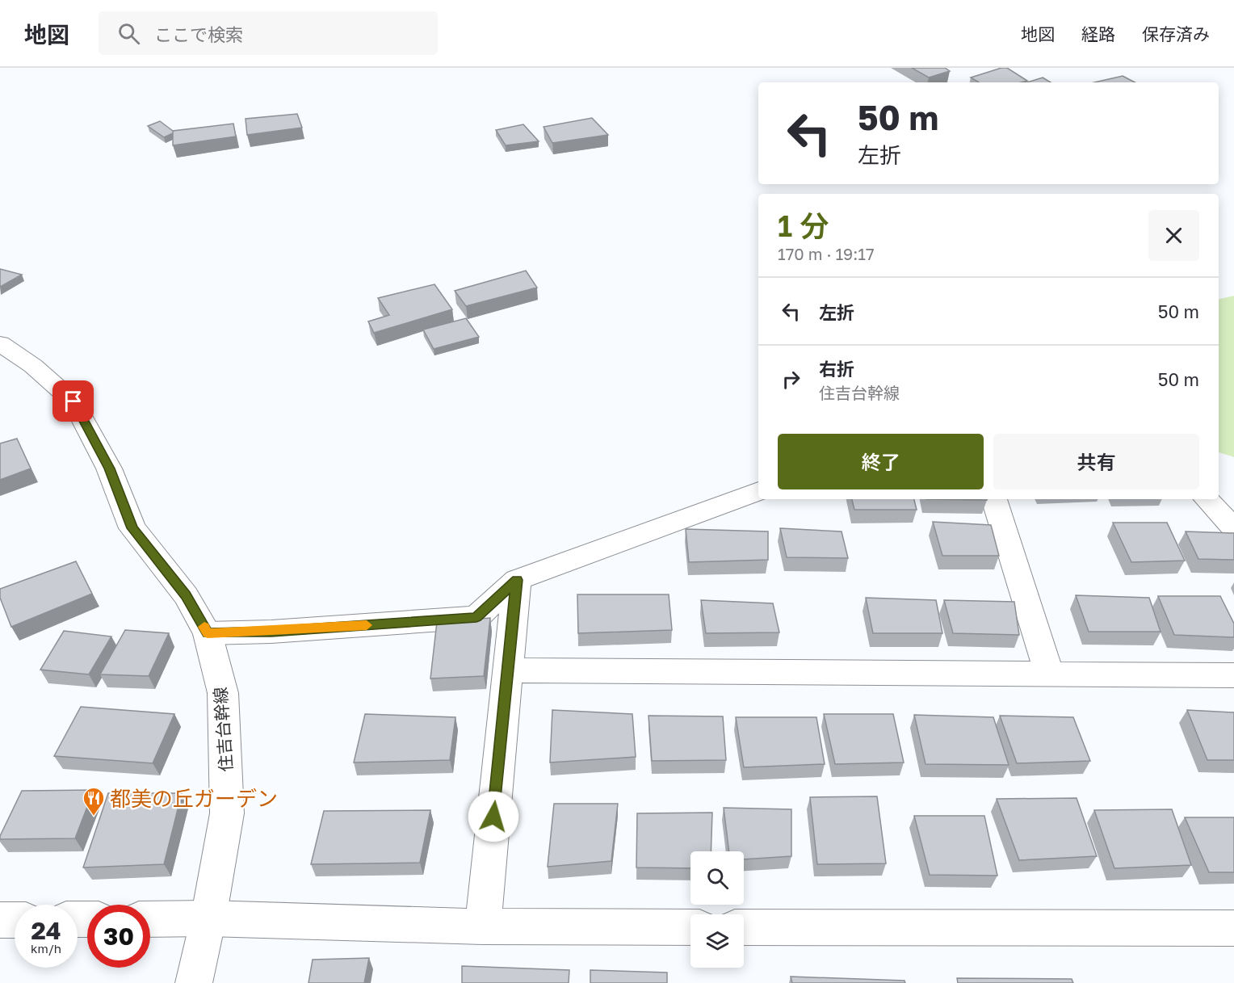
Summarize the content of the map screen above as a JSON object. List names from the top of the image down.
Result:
{
  "streets": {
    "street": ["住吉台幹線"]
  },
  "places": {
    "restaurant": ["都美の丘ガーデン"]
  },
  "page": {
    "header": "地図",
    "search": "ここで検索",
    "nav": ["地図", "経路", "保存済み"],
    "turn": ["50 m", "左折"],
    "heading": ["1 分", "170 m · 19:17"],
    "list": [
      {
        "name": "左折",
        "value": "50 m"
      },
      {
        "name": "右折",
        "note": "住吉台幹線",
        "value": "50 m"
      }
    ],
    "buttons": ["終了", "共有"],
    "speed": "24 km/h",
    "limit": "30"
  }
}
